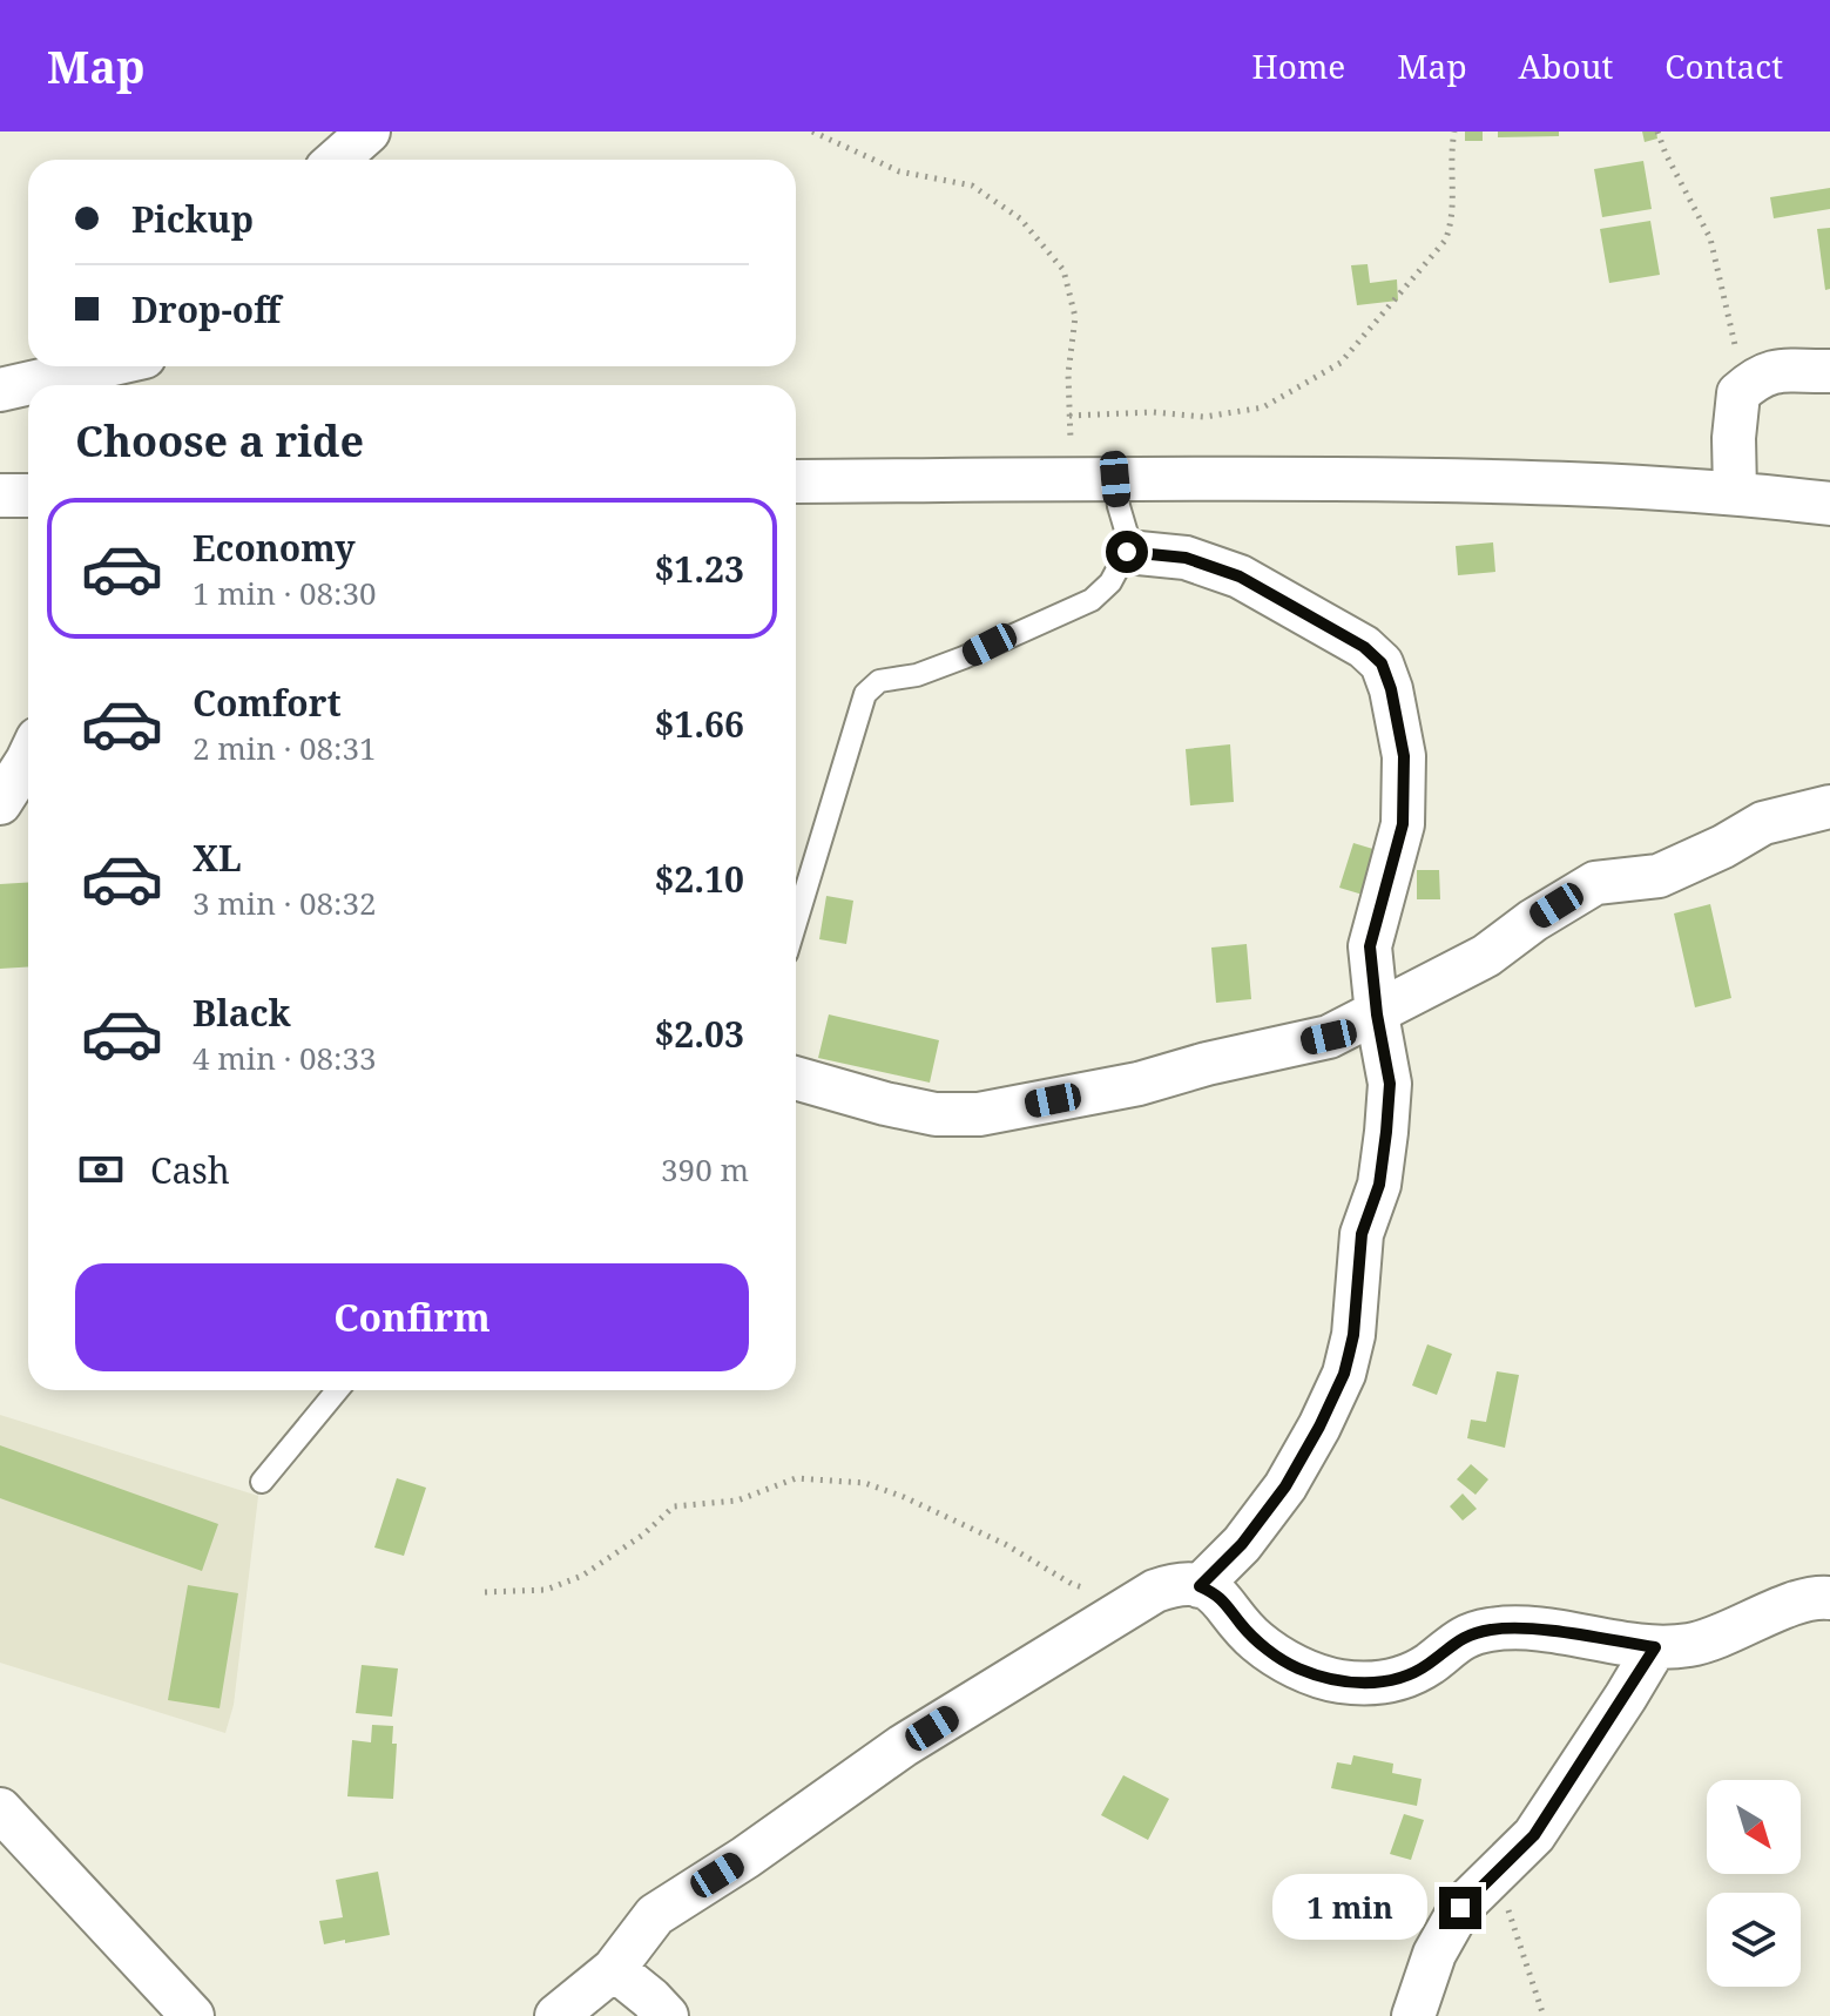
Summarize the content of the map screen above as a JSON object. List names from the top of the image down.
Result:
{
  "north": "bottom right",
  "page": {
    "header": "Map",
    "nav": [
      "Home",
      "Map",
      "About",
      "Contact"
    ],
    "banner": ["Pickup", "Drop-off"],
    "heading": "Choose a ride",
    "list": [
      {
        "name": "Economy",
        "note": "1 min · 08:30",
        "value": "$1.23"
      },
      {
        "name": "Comfort",
        "note": "2 min · 08:31",
        "value": "$1.66"
      },
      {
        "name": "XL",
        "note": "3 min · 08:32",
        "value": "$2.10"
      },
      {
        "name": "Black",
        "note": "4 min · 08:33",
        "value": "$2.03"
      }
    ],
    "pay": ["Cash", "390 m"],
    "buttons": "Confirm",
    "bubble": "1 min"
  }
}
